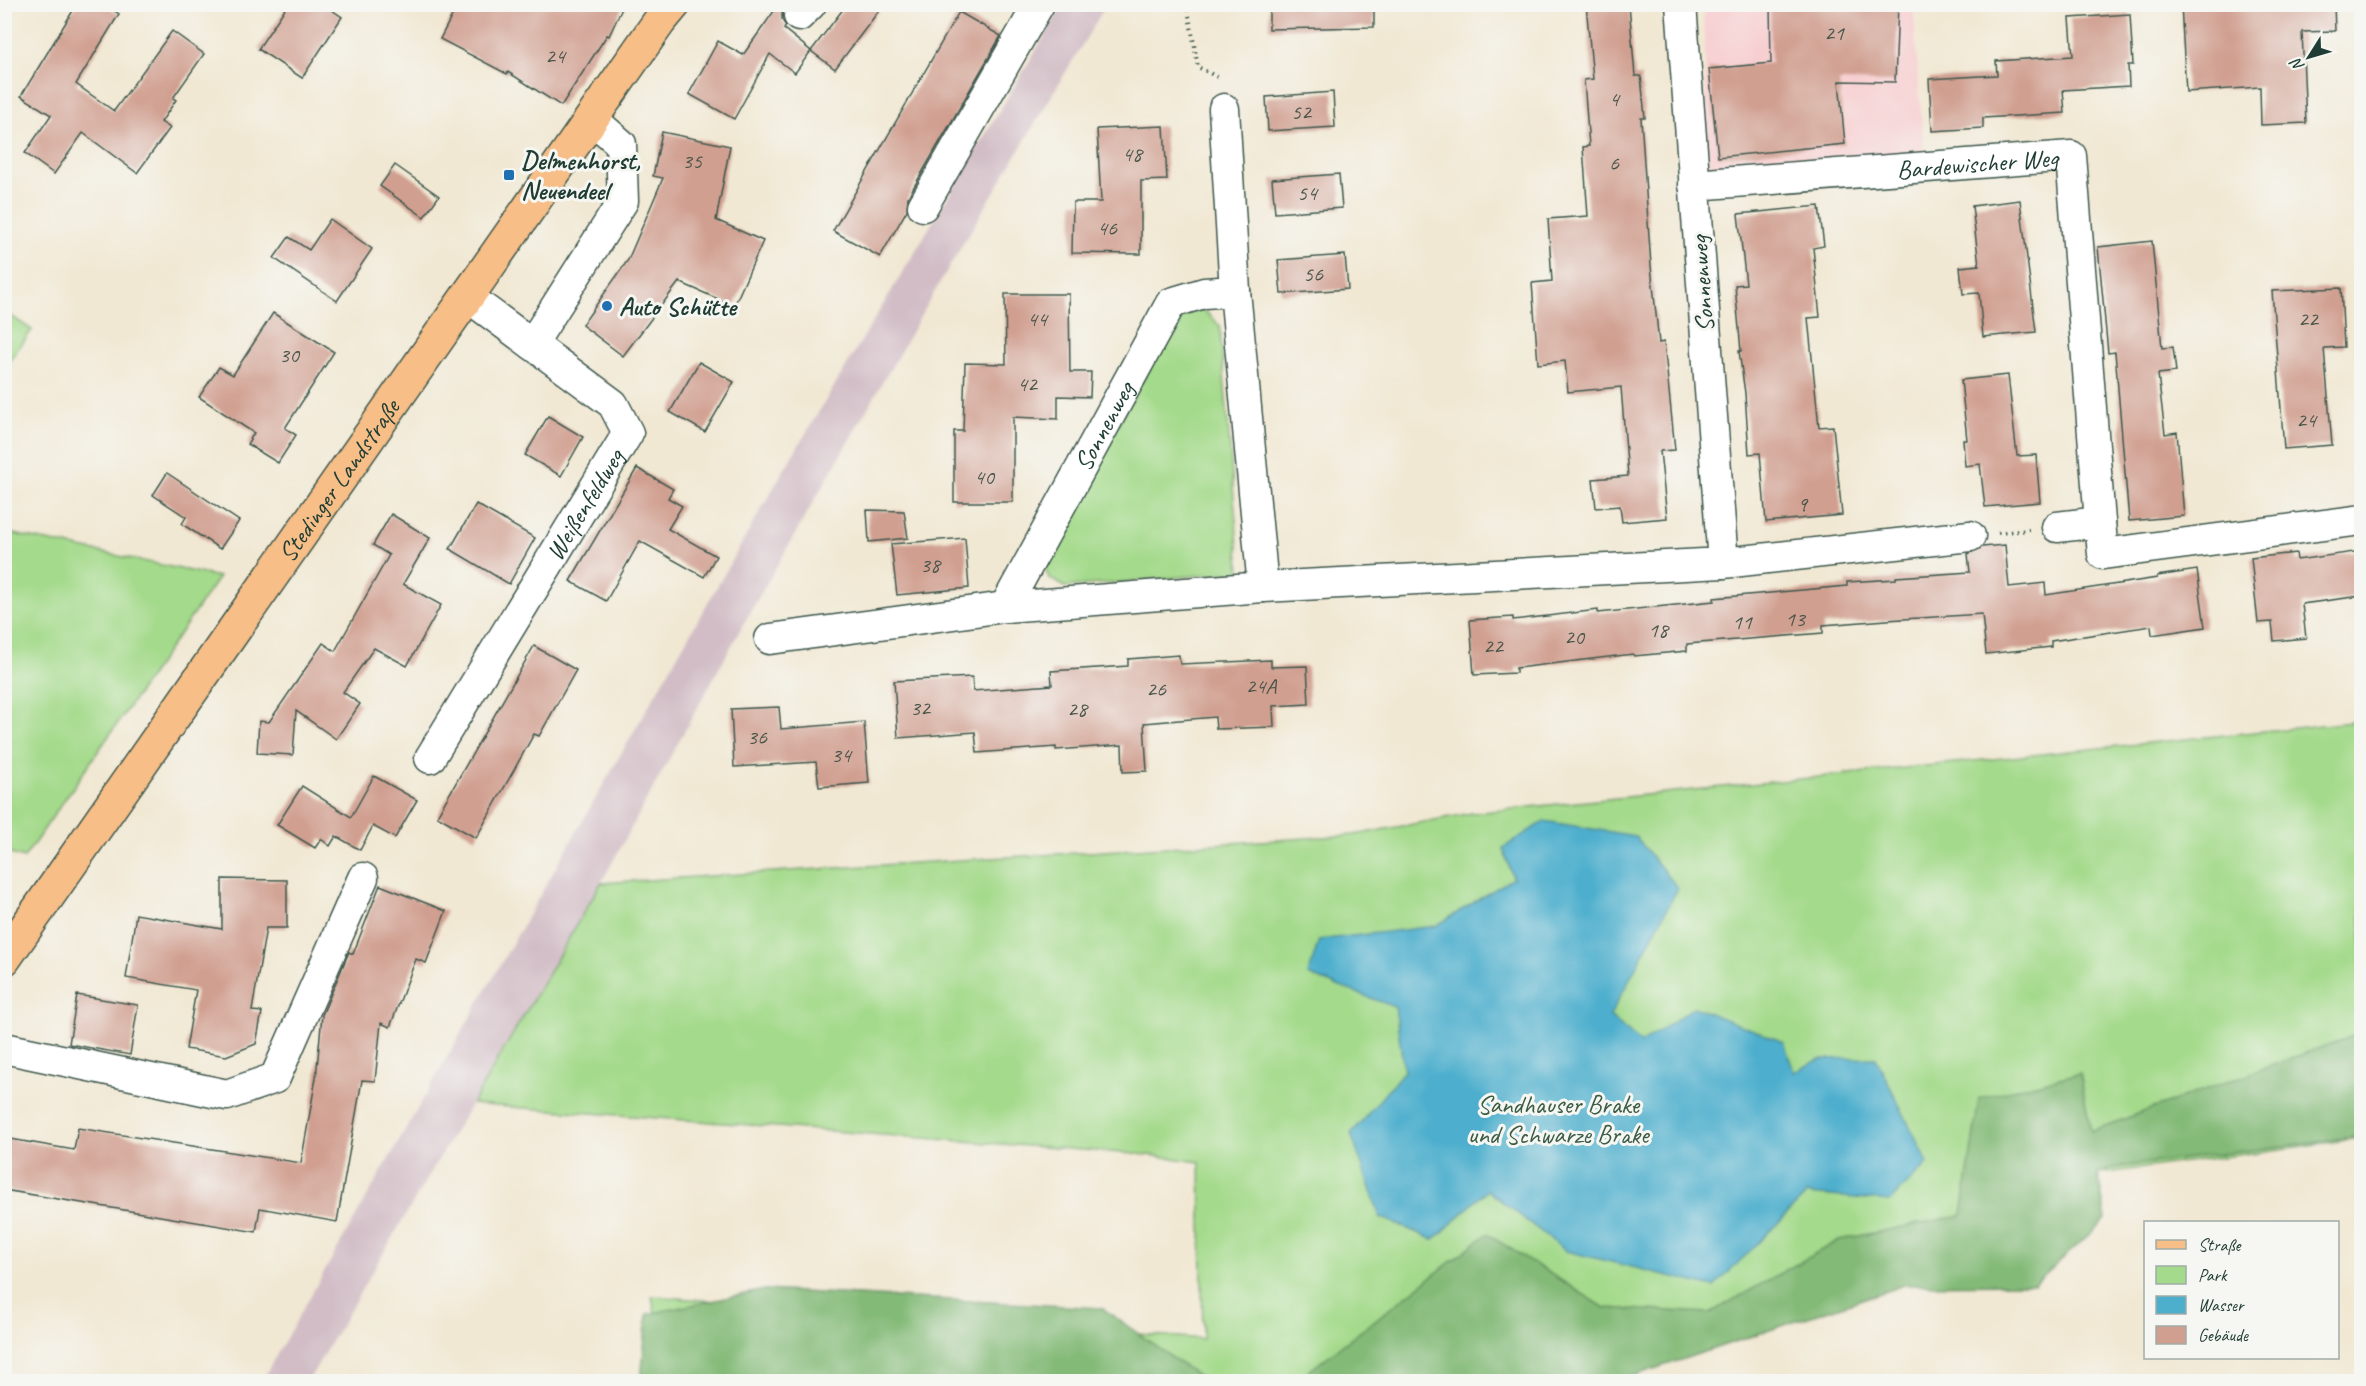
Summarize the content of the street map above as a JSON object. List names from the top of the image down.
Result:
{
  "streets": {
    "main road": ["Stedinger Landstraße"],
    "street": ["Bardewischer Weg", "Sonnenweg", "Weißenfeldweg"]
  },
  "crossings": [
    ["Bardewischer Weg", "Sonnenweg"],
    ["Stedinger Landstraße", "Weißenfeldweg"]
  ],
  "parks": ["Sandhauser Brake und Schwarze Brake"],
  "places": {
    "transit": ["Delmenhorst, Neuendeel"],
    "other": ["Auto Schütte"]
  },
  "house_numbers": [
    "21",
    "24",
    "4",
    "52",
    "48",
    "35",
    "6",
    "54",
    "46",
    "56",
    "44",
    "22",
    "30",
    "42",
    "24",
    "40",
    "9",
    "38",
    "13",
    "11",
    "18",
    "20",
    "22",
    "24A",
    "26",
    "32",
    "28",
    "36",
    "34"
  ],
  "legend": [
    "Straße",
    "Park",
    "Wasser",
    "Gebäude"
  ],
  "north": "bottom left"
}
